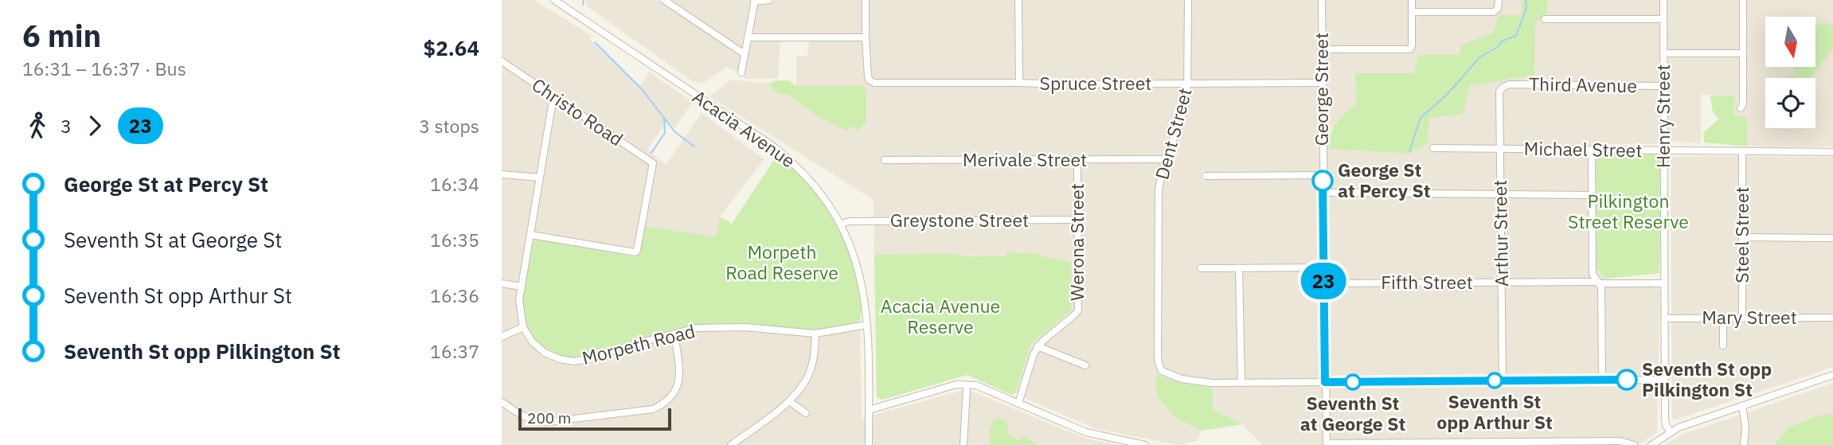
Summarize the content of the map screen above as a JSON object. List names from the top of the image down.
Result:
{
  "streets": {
    "street": [
      "Spruce Street",
      "Third Avenue",
      "George Street",
      "Christo Road",
      "Henry Street",
      "Acacia Avenue",
      "Dent Street",
      "Michael Street",
      "Merivale Street",
      "Greystone Street",
      "Arthur Street",
      "Steel Street",
      "Werona Street",
      "Fifth Street",
      "Mary Street",
      "Morpeth Road"
    ]
  },
  "crossings": [
    ["Spruce Street", "George Street"],
    ["Spruce Street", "Dent Street"],
    ["Third Avenue", "Henry Street"],
    ["Third Avenue", "Arthur Street"],
    ["George Street", "Fifth Street"],
    ["Henry Street", "Michael Street"],
    ["Henry Street", "Fifth Street"],
    ["Henry Street", "Mary Street"],
    ["Acacia Avenue", "Greystone Street"],
    ["Acacia Avenue", "Morpeth Road"],
    ["Dent Street", "Merivale Street"],
    ["Michael Street", "Arthur Street"],
    ["Michael Street", "Steel Street"],
    ["Merivale Street", "Werona Street"],
    ["Greystone Street", "Werona Street"],
    ["Arthur Street", "Fifth Street"],
    ["Steel Street", "Mary Street"]
  ],
  "parks": ["Pilkington Street Reserve", "Morpeth Road Reserve", "Acacia Avenue Reserve"],
  "places": [
    "George St at Percy St",
    "Seventh St opp Pilkington St",
    "Seventh St opp Arthur St",
    "Seventh St at George St"
  ],
  "lines": ["bus line 23"],
  "scale_bar": "200 m",
  "north": "bottom",
  "page": {
    "heading": ["6 min", "16:31 – 16:37 · Bus", "$2.64"],
    "on_map": "23",
    "legs": ["3", "23", "3 stops"],
    "list": [
      {
        "name": "George St at Percy St",
        "value": "16:34"
      },
      {
        "name": "Seventh St at George St",
        "value": "16:35"
      },
      {
        "name": "Seventh St opp Arthur St",
        "value": "16:36"
      },
      {
        "name": "Seventh St opp Pilkington St",
        "value": "16:37"
      }
    ],
    "scale": "200 m"
  }
}
